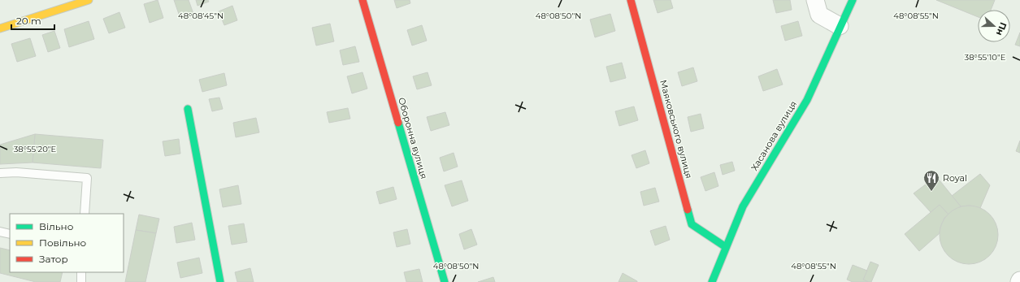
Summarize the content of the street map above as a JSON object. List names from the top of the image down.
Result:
{
  "streets": {
    "street": ["Маяковського вулиця", "Хасанова вулиця", "Оборонна вулиця"]
  },
  "crossings": [
    ["Маяковського вулиця", "Хасанова вулиця"]
  ],
  "places": {
    "restaurant": ["Royal"]
  },
  "legend": ["Вільно", "Повільно", "Затор"],
  "scale_bar": "20 m",
  "north": "right",
  "coordinates": [
    "48°08'55\"N",
    "48°08'45\"N",
    "48°08'50\"N",
    "38°55'10\"E",
    "38°55'20\"E"
  ]
}
